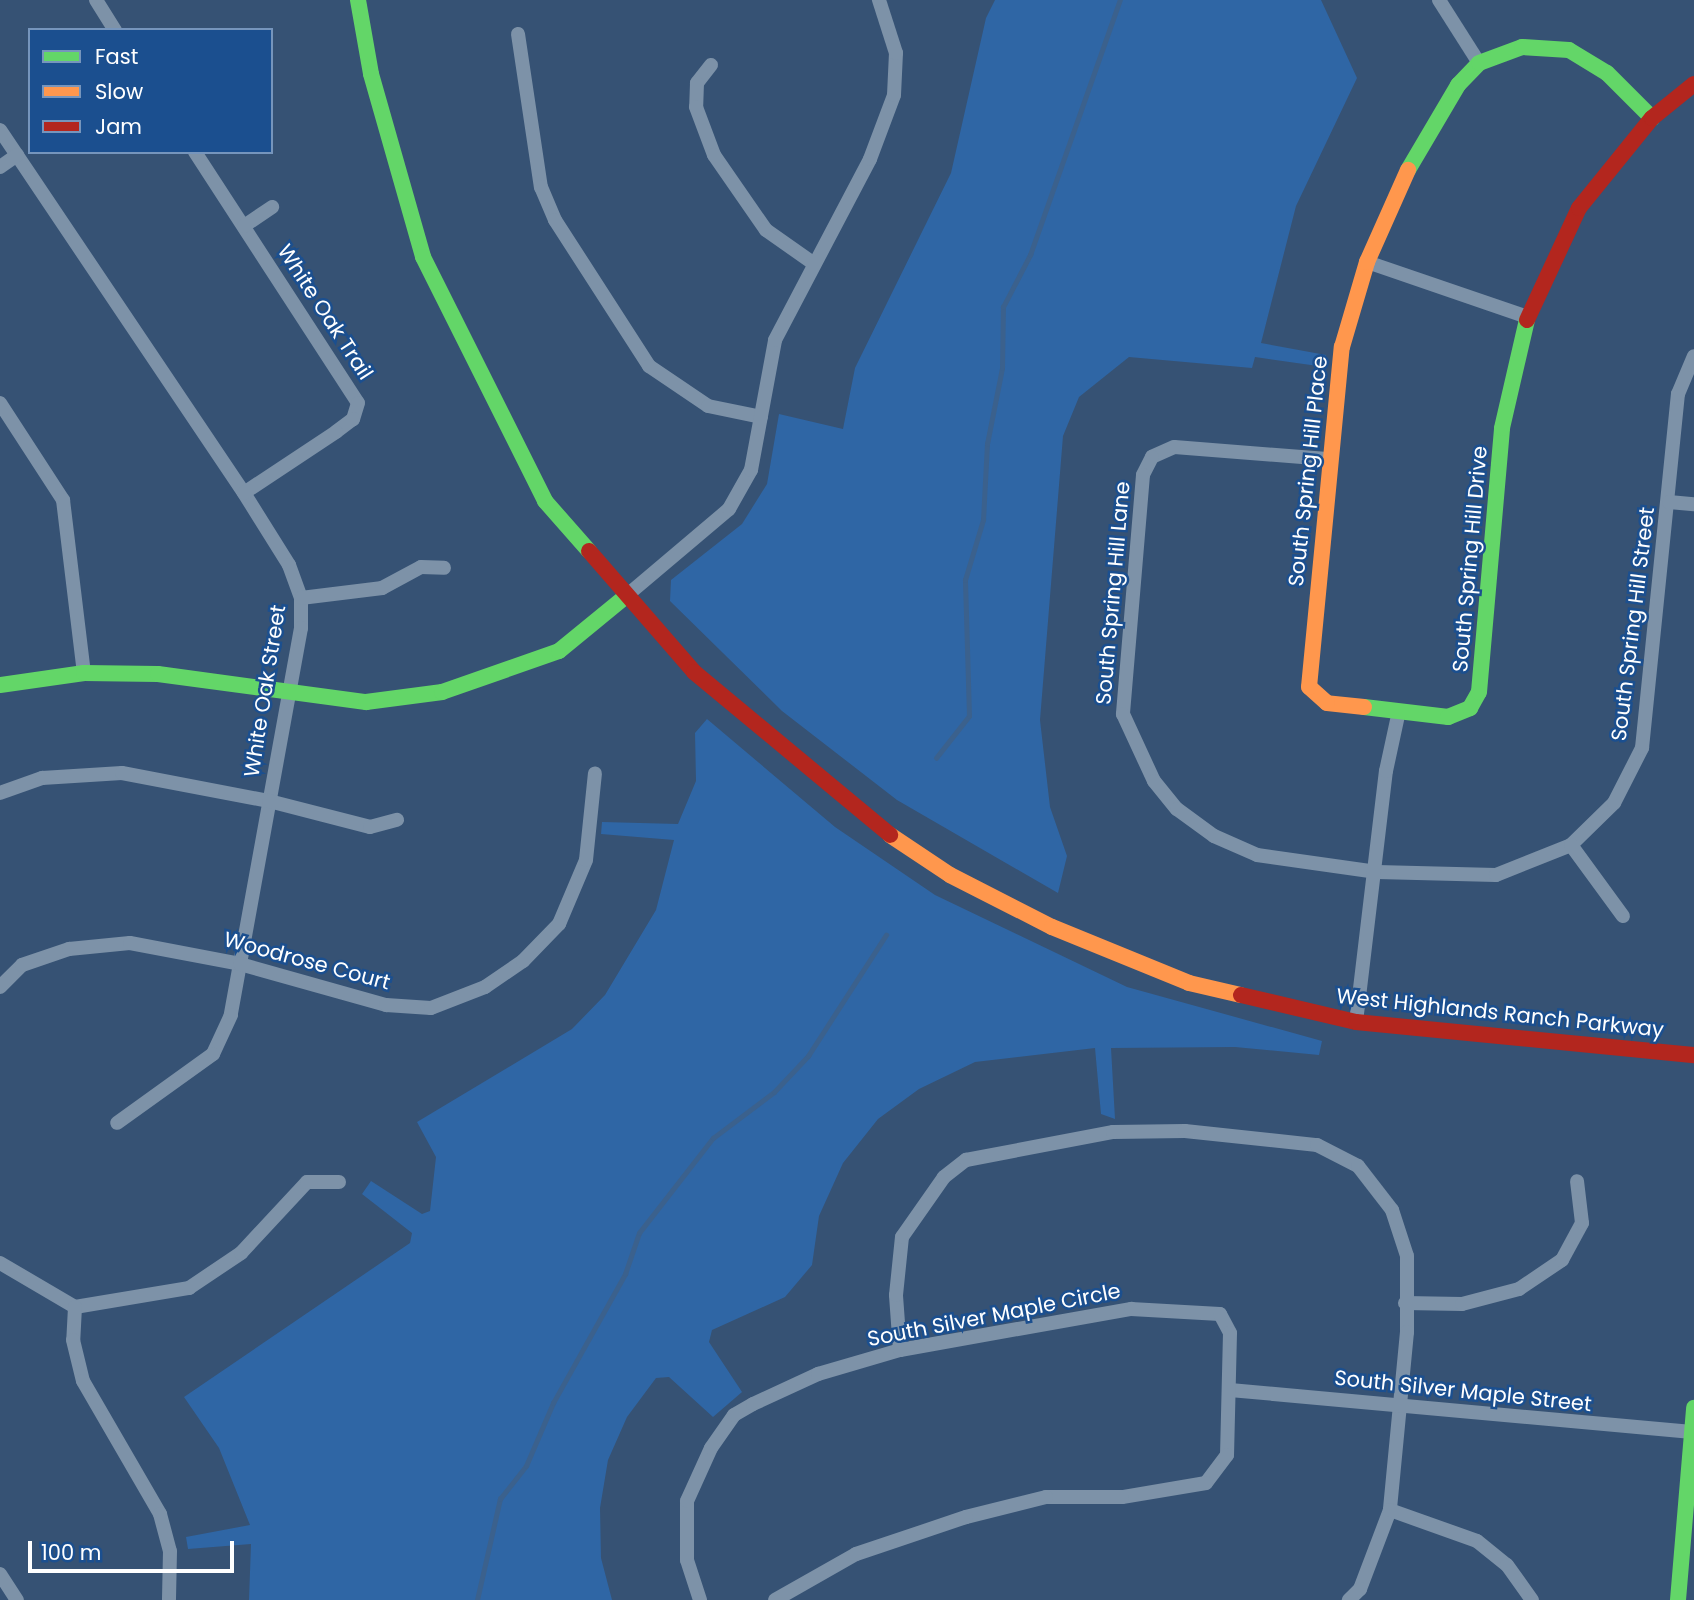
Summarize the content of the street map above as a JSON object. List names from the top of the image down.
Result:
{
  "streets": {
    "street": [
      "White Oak Trail",
      "South Spring Hill Place",
      "South Spring Hill Drive",
      "South Spring Hill Lane",
      "South Spring Hill Street",
      "White Oak Street",
      "Woodrose Court",
      "West Highlands Ranch Parkway",
      "South Silver Maple Circle",
      "South Silver Maple Street"
    ]
  },
  "crossings": [
    ["White Oak Trail", "White Oak Street"],
    ["South Spring Hill Place", "South Spring Hill Drive"],
    ["South Spring Hill Place", "South Spring Hill Lane"],
    ["South Spring Hill Lane", "South Spring Hill Street"],
    ["White Oak Street", "Woodrose Court"],
    ["South Silver Maple Circle", "South Silver Maple Street"]
  ],
  "legend": ["Fast", "Slow", "Jam"],
  "scale_bar": "100 m"
}
